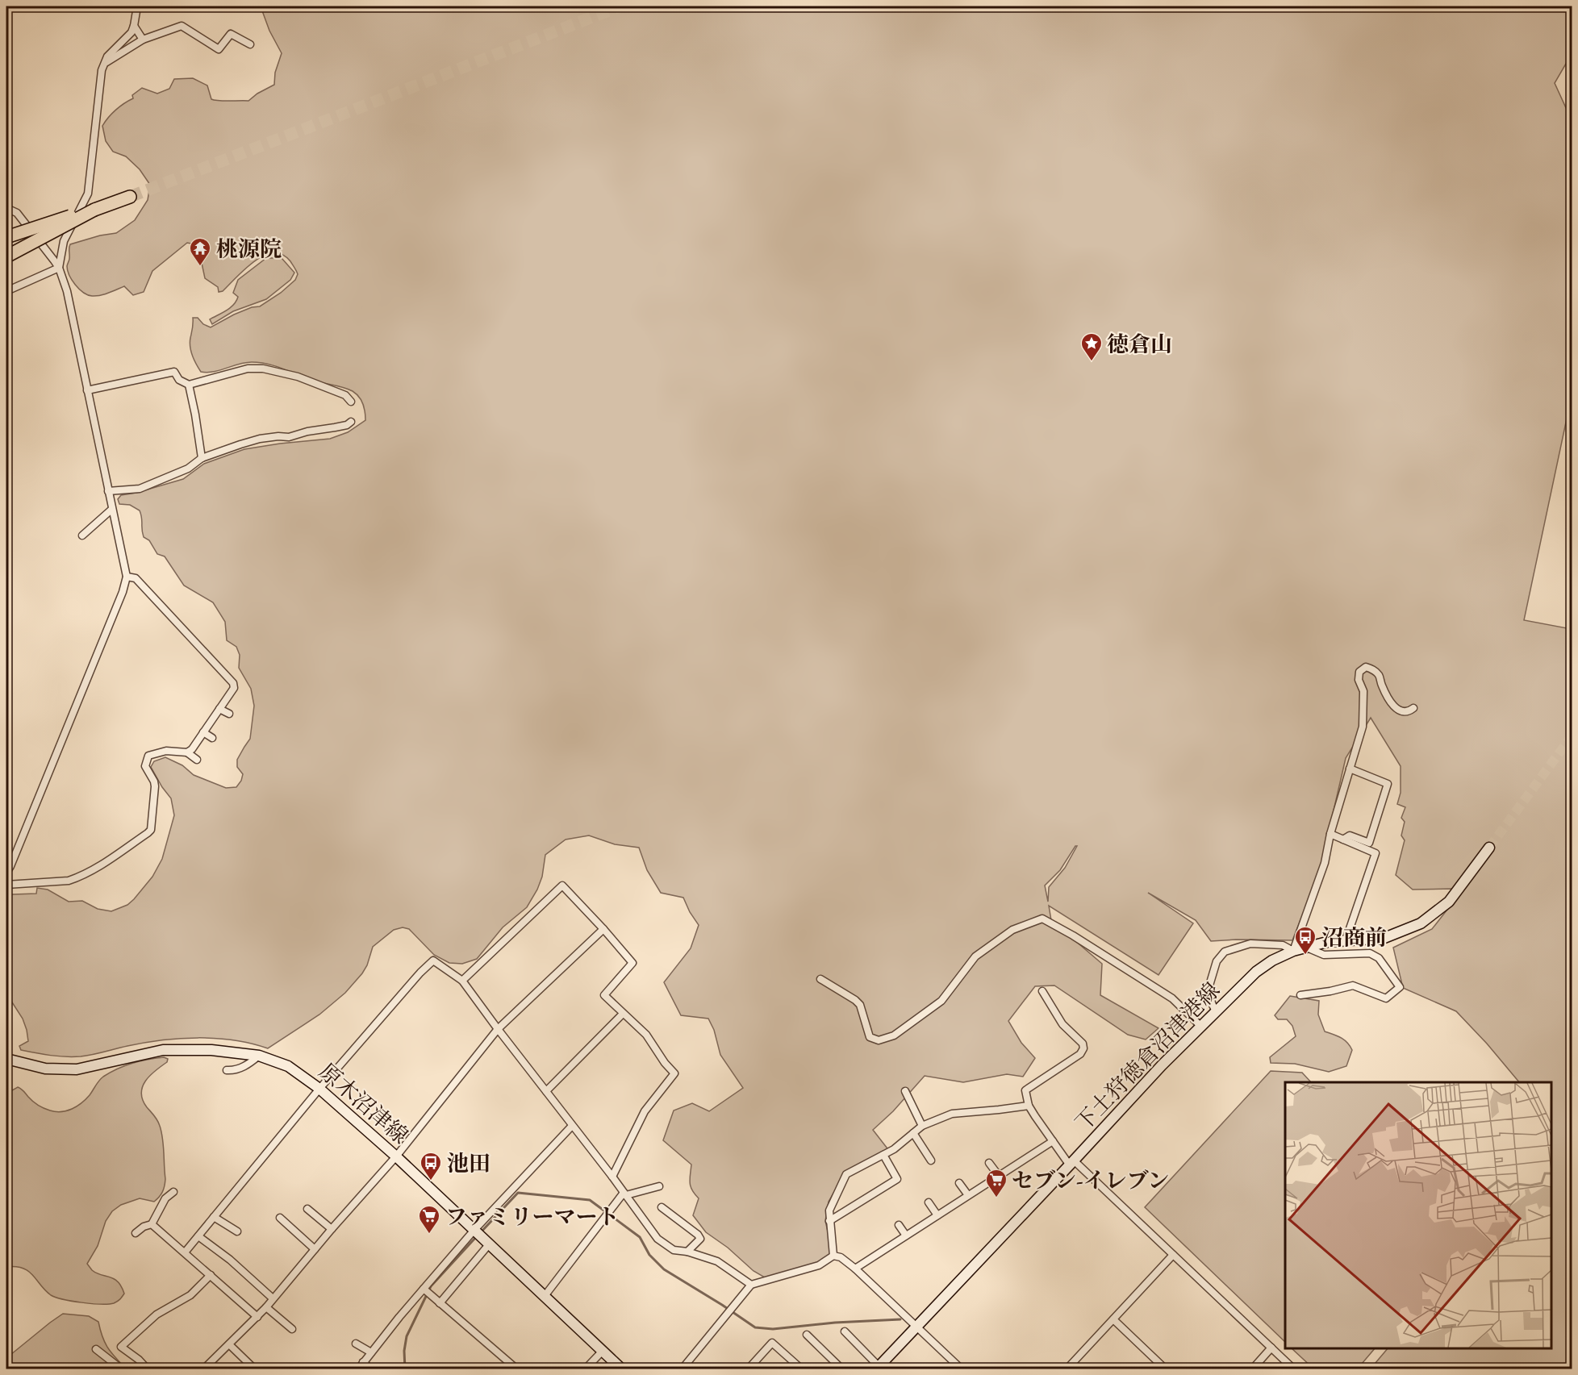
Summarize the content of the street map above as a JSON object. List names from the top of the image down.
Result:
{
  "streets": {
    "main road": ["下土狩徳倉沼津港線", "原木沼津線"]
  },
  "places": {
    "temple": ["桃源院"],
    "place": ["徳倉山"],
    "bus stop": ["沼商前", "池田"],
    "supermarket": ["セブン-イレブン", "ファミリーマート"]
  }
}
